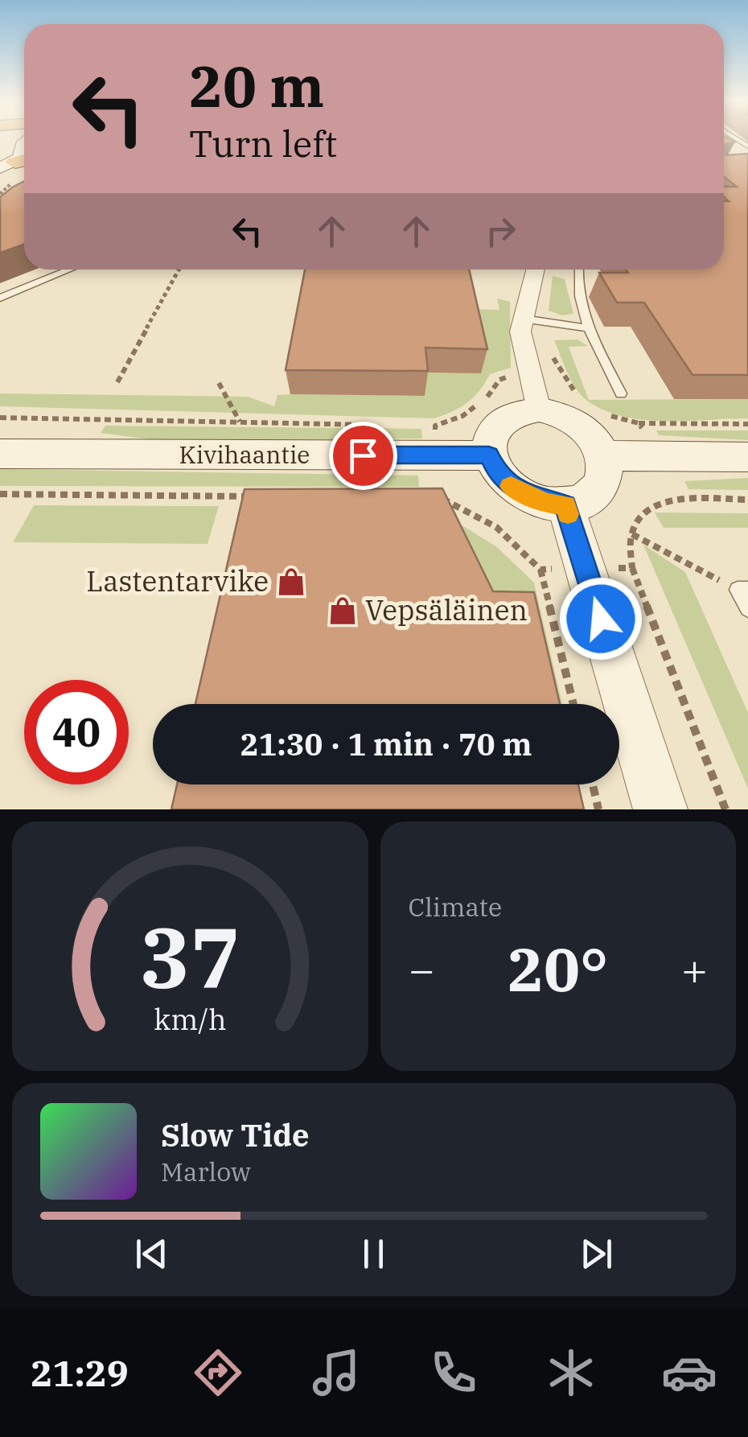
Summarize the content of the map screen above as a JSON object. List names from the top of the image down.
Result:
{
  "streets": {
    "main road": ["Kivihaantie"]
  },
  "places": {
    "shop": ["Lastentarvike", "Vepsäläinen"]
  },
  "page": {
    "turn": ["20 m", "Turn left"],
    "limit": "40",
    "trip": "21:30 · 1 min · 70 m",
    "tile": "Climate",
    "heat": ["−", "20°", "+"],
    "song": ["Slow Tide", "Marlow"],
    "tabs": "21:29",
    "gauge": ["37", "km/h"]
  }
}
